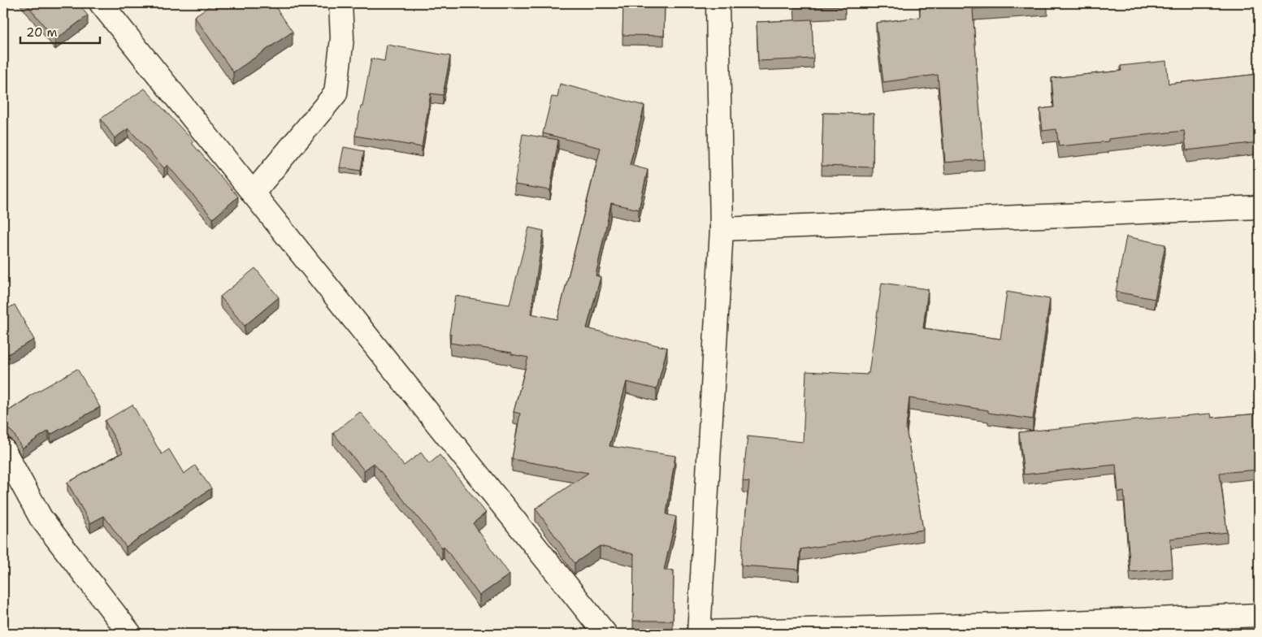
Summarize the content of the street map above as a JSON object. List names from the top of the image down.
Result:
{
  "scale_bar": "20 m"
}
